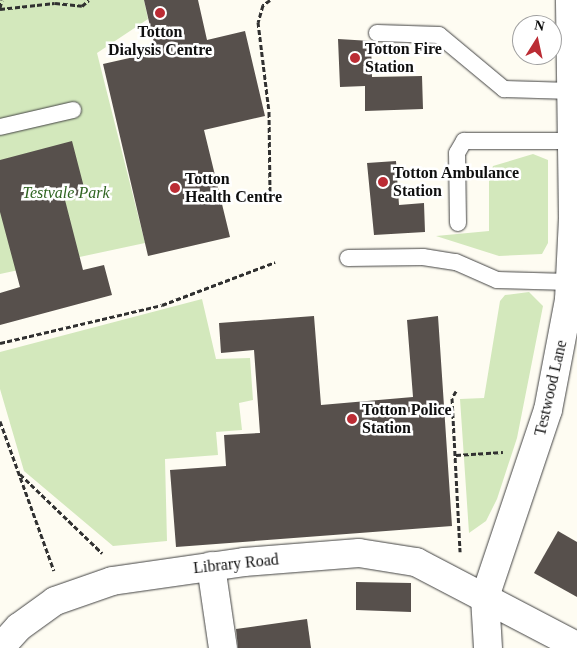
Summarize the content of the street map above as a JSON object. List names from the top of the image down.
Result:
{
  "streets": {
    "street": ["Testwood Lane", "Library Road"]
  },
  "crossings": [
    ["Testwood Lane", "Library Road"]
  ],
  "parks": ["Testvale Park"],
  "places": [
    "Totton Dialysis Centre",
    "Totton Fire Station",
    "Totton Ambulance Station",
    "Totton Health Centre",
    "Totton Police Station"
  ],
  "north": "top"
}
